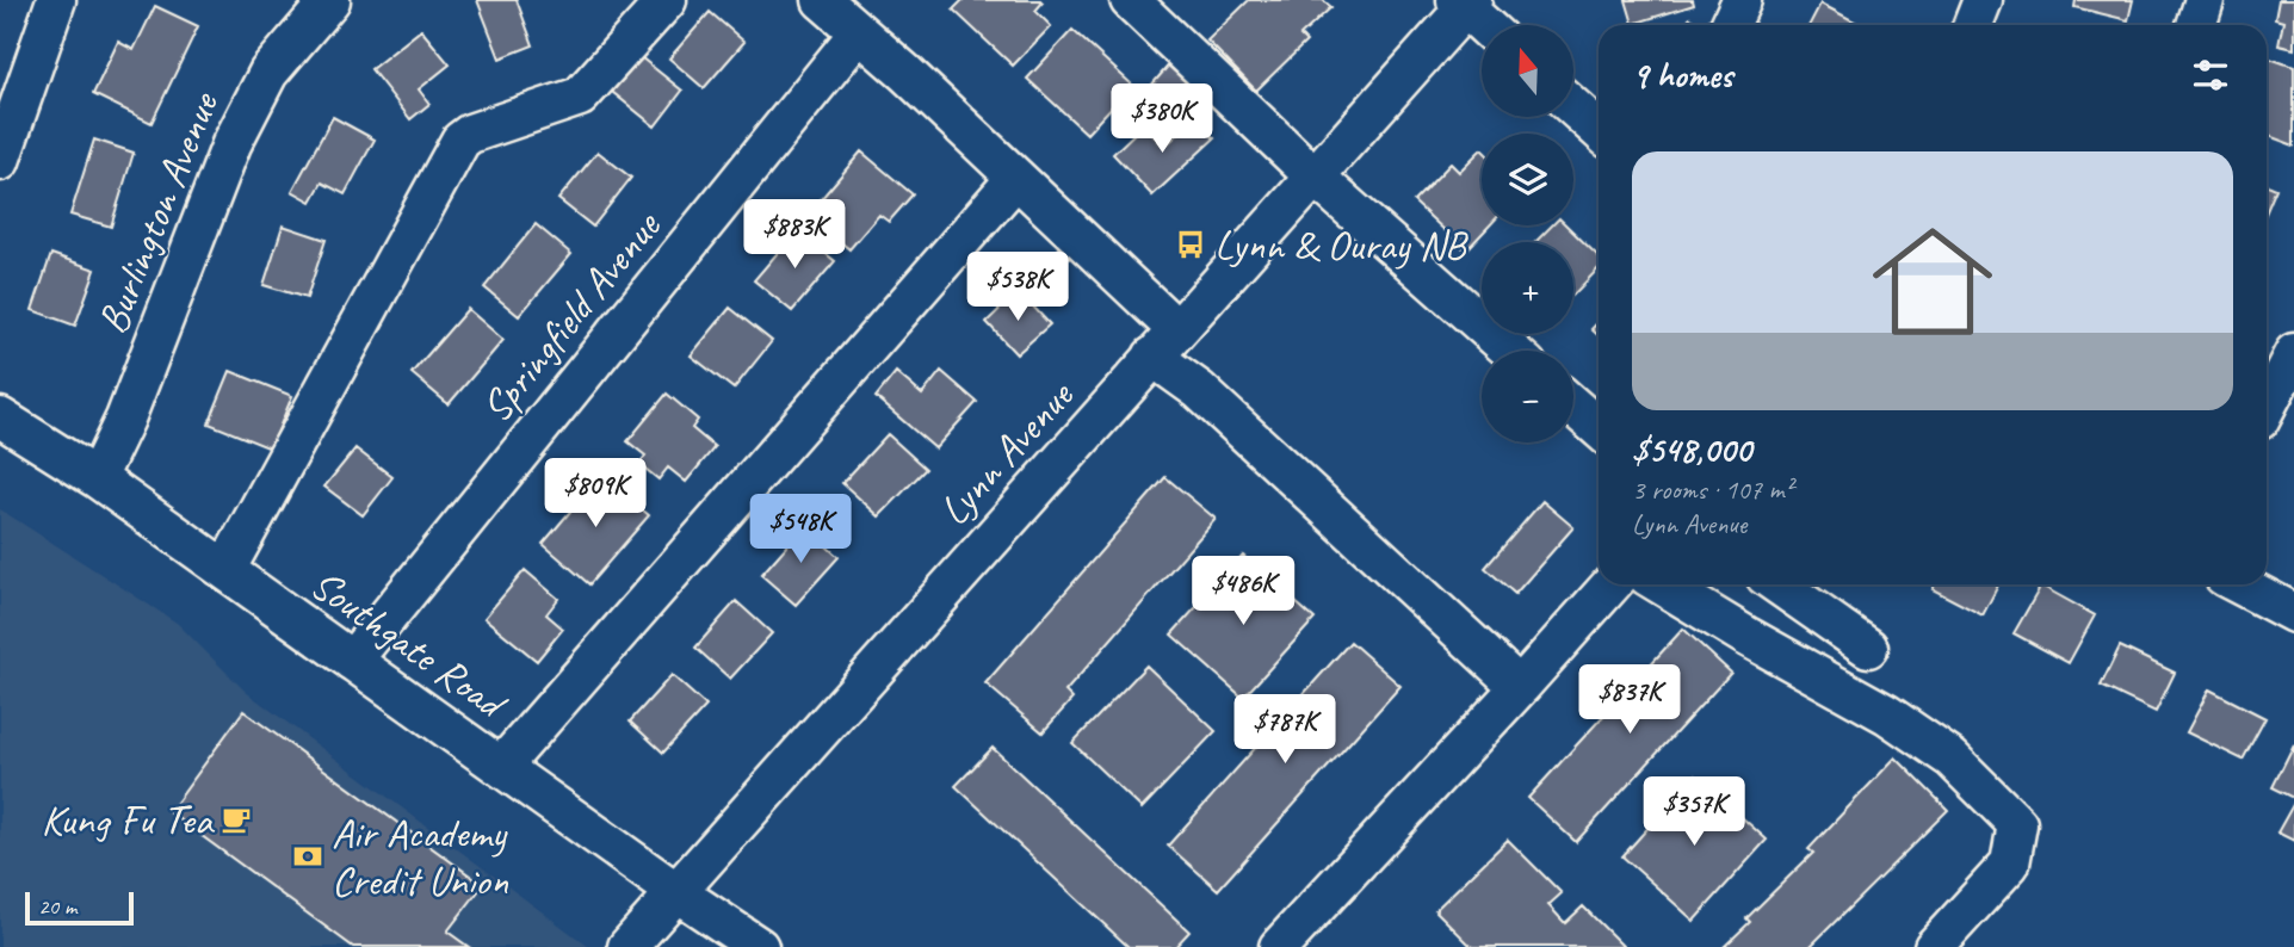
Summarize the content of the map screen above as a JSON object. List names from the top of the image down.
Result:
{
  "streets": {
    "street": [
      "Burlington Avenue",
      "Springfield Avenue",
      "Lynn Avenue",
      "Southgate Road"
    ]
  },
  "crossings": [
    ["Burlington Avenue", "Southgate Road"],
    ["Springfield Avenue", "Southgate Road"],
    ["Lynn Avenue", "Southgate Road"]
  ],
  "places": {
    "bus stop": ["Lynn & Ouray NB"],
    "cafe": ["Kung Fu Tea"],
    "bank": ["Air Academy Credit Union"]
  },
  "scale_bar": "20 m",
  "north": "top",
  "page": {
    "map_buttons": ["+", "−"],
    "heading": "9 homes",
    "price": [
      "$380K",
      "$883K",
      "$538K",
      "$809K",
      "$548K",
      "$486K",
      "$837K",
      "$787K",
      "$357K"
    ],
    "list": [
      {
        "name": "$548,000",
        "note": "3 rooms · 107 m² · Lynn Avenue"
      }
    ],
    "scale": "20 m"
  }
}
